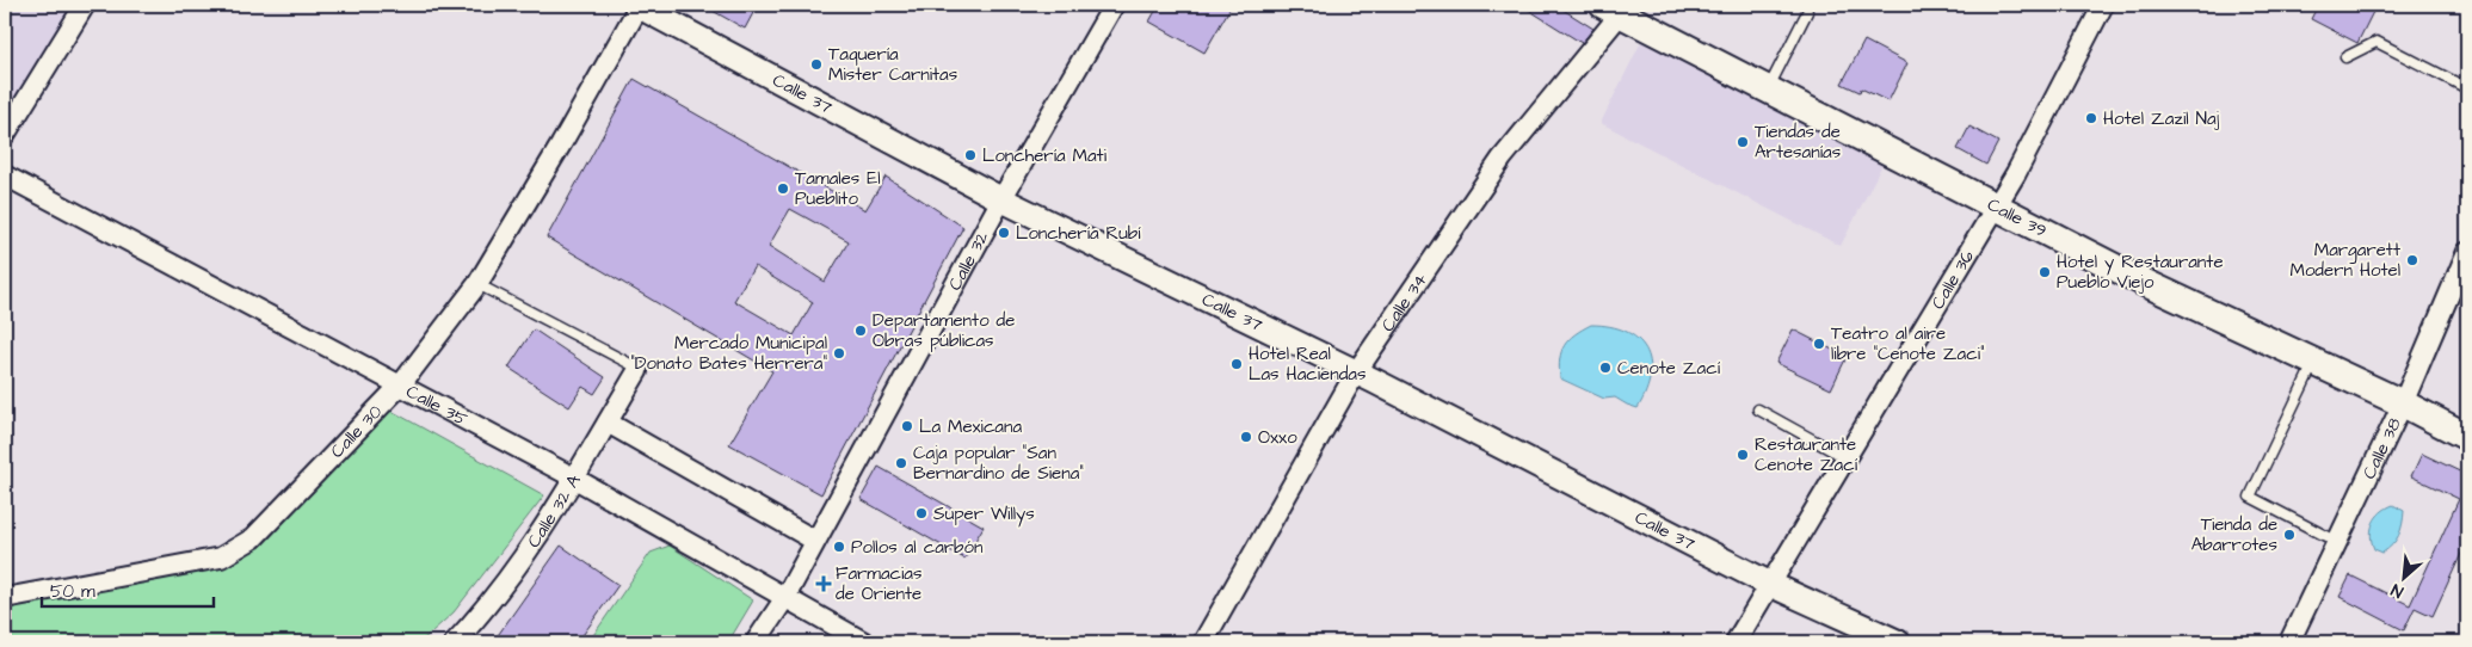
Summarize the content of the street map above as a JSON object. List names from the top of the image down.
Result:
{
  "streets": {
    "main road": ["Calle 39"],
    "street": [
      "Calle 37",
      "Calle 32",
      "Calle 36",
      "Calle 34",
      "Calle 35",
      "Calle 30",
      "Calle 38",
      "Calle 32 A"
    ]
  },
  "crossings": [
    ["Calle 37", "Calle 32"],
    ["Calle 37", "Calle 36"],
    ["Calle 37", "Calle 34"],
    ["Calle 37", "Calle 30"],
    ["Calle 39", "Calle 36"],
    ["Calle 39", "Calle 34"],
    ["Calle 39", "Calle 38"],
    ["Calle 32", "Calle 35"],
    ["Calle 35", "Calle 30"],
    ["Calle 35", "Calle 32 A"]
  ],
  "places": {
    "other": [
      "Taquería Mister Carnitas",
      "Hotel Zazil Naj",
      "Tiendas de Artesanías",
      "Lonchería Mati",
      "Tamales El Pueblito",
      "Lonchería Rubí",
      "Margarett Modern Hotel",
      "Hotel y Restaurante Pueblo Viejo",
      "Departamento de Obras públicas",
      "Teatro al aire libre \"Cenote Zaci\"",
      "Mercado Municipal \"Donato Bates Herrera\"",
      "Hotel Real Las Haciendas",
      "Cenote Zací",
      "La Mexicana",
      "Oxxo",
      "Restaurante Cenote Zací",
      "Caja popular \"San Bernardino de Siena\"",
      "Super Willys",
      "Tienda de Abarrotes",
      "Pollos al carbón"
    ],
    "health": ["Farmacias de Oriente"]
  },
  "scale_bar": "50 m",
  "north": "bottom left"
}
